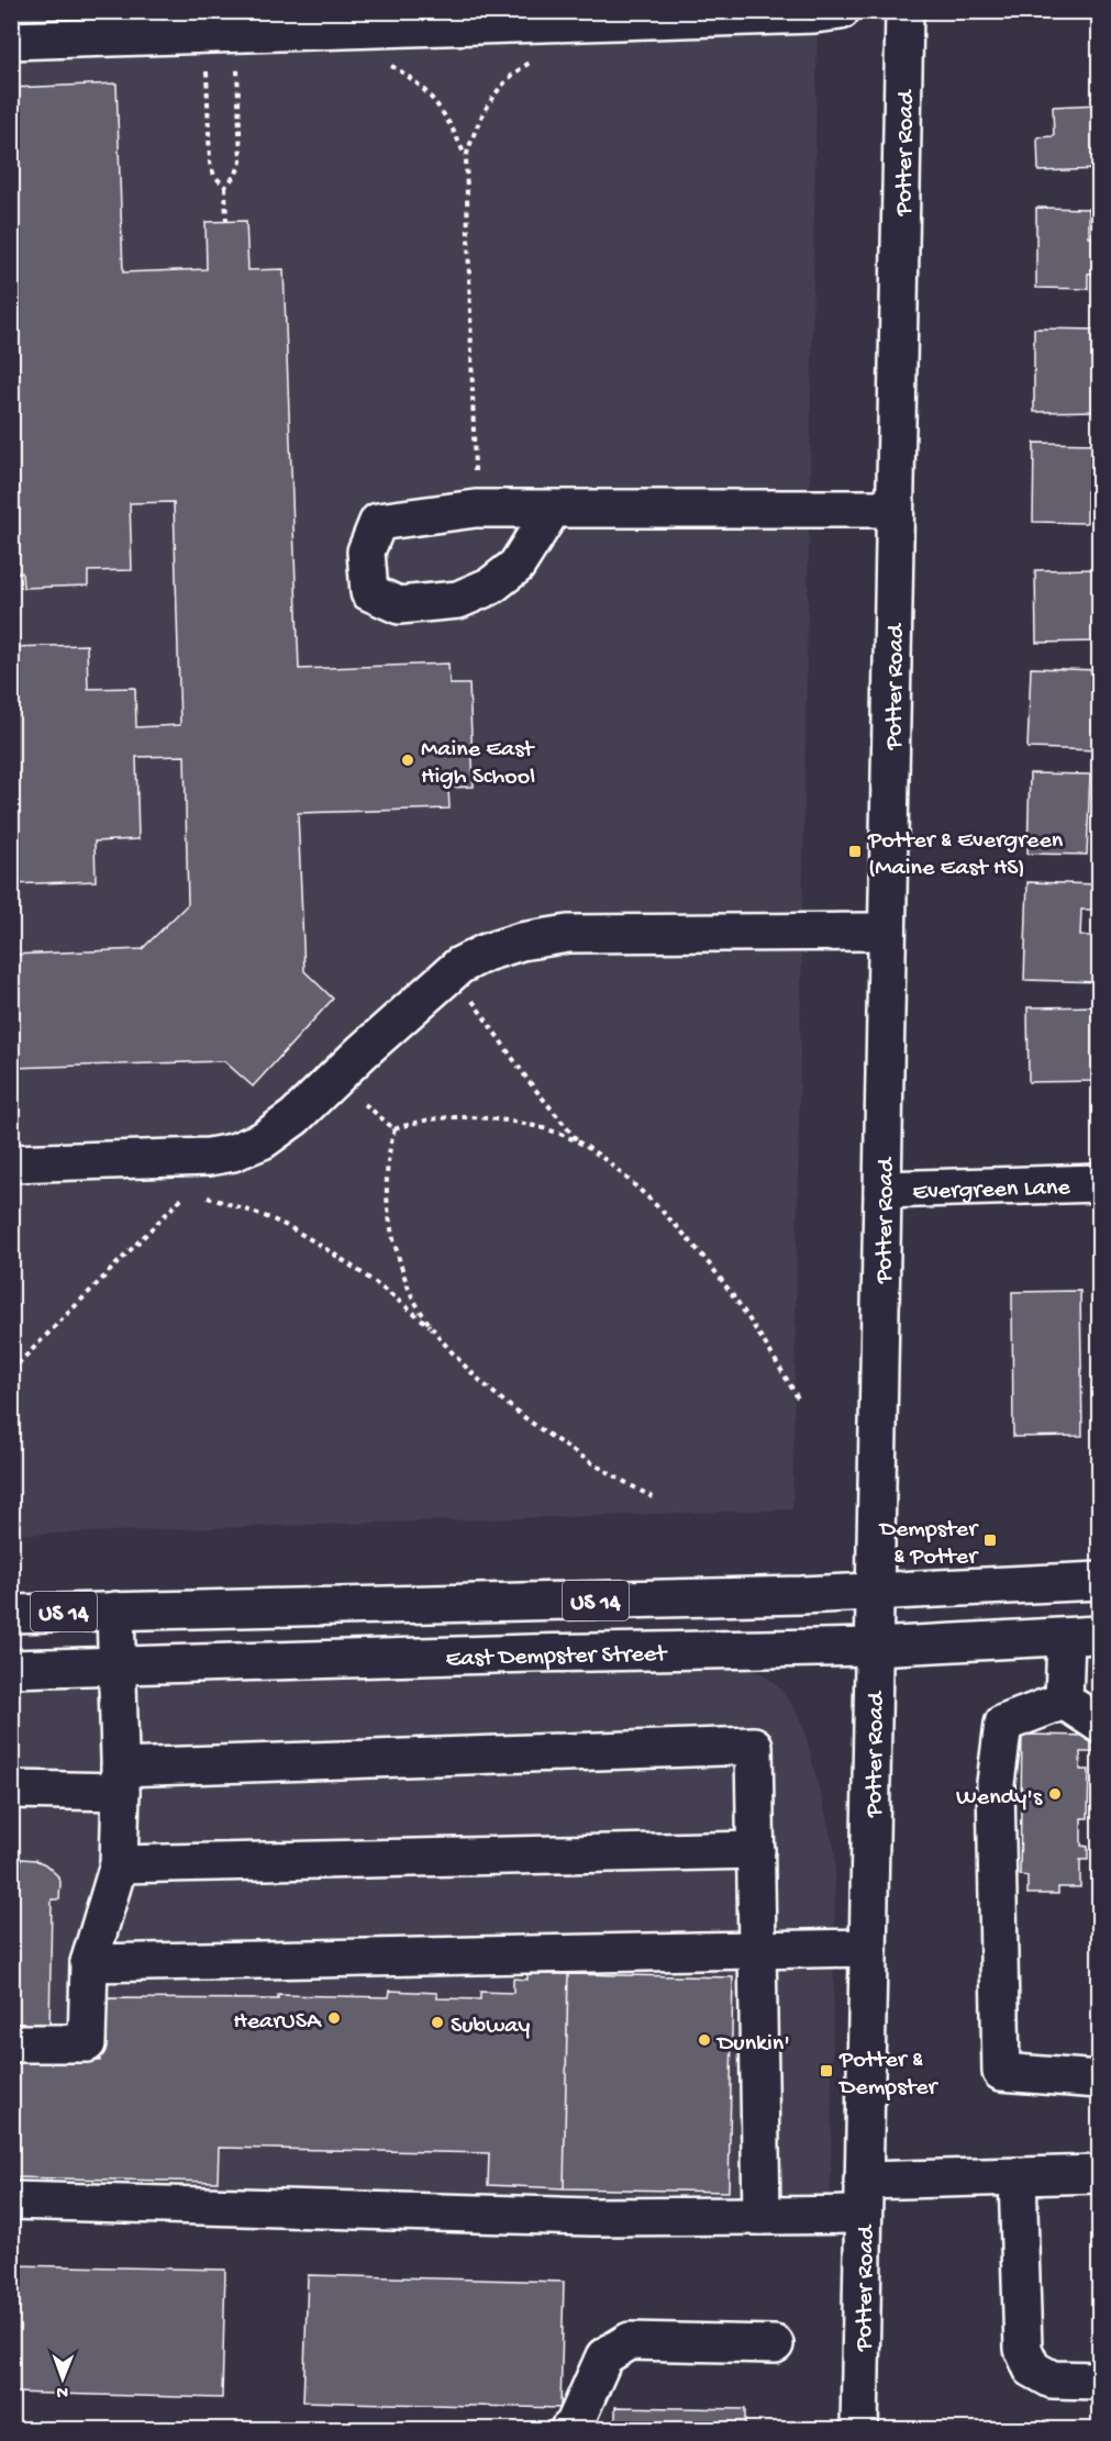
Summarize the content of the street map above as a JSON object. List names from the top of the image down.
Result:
{
  "streets": {
    "street": [
      "Potter Road",
      "Evergreen Lane",
      "US 14",
      "East Dempster Street"
    ]
  },
  "crossings": [
    ["Potter Road", "Evergreen Lane"],
    ["Potter Road", "East Dempster Street"]
  ],
  "places": {
    "other": [
      "Maine East High School",
      "Wendy's",
      "HearUSA",
      "Subway",
      "Dunkin'"
    ],
    "transit": ["Potter & Evergreen (Maine East HS)", "Dempster & Potter", "Potter & Dempster"]
  },
  "north": "bottom"
}
